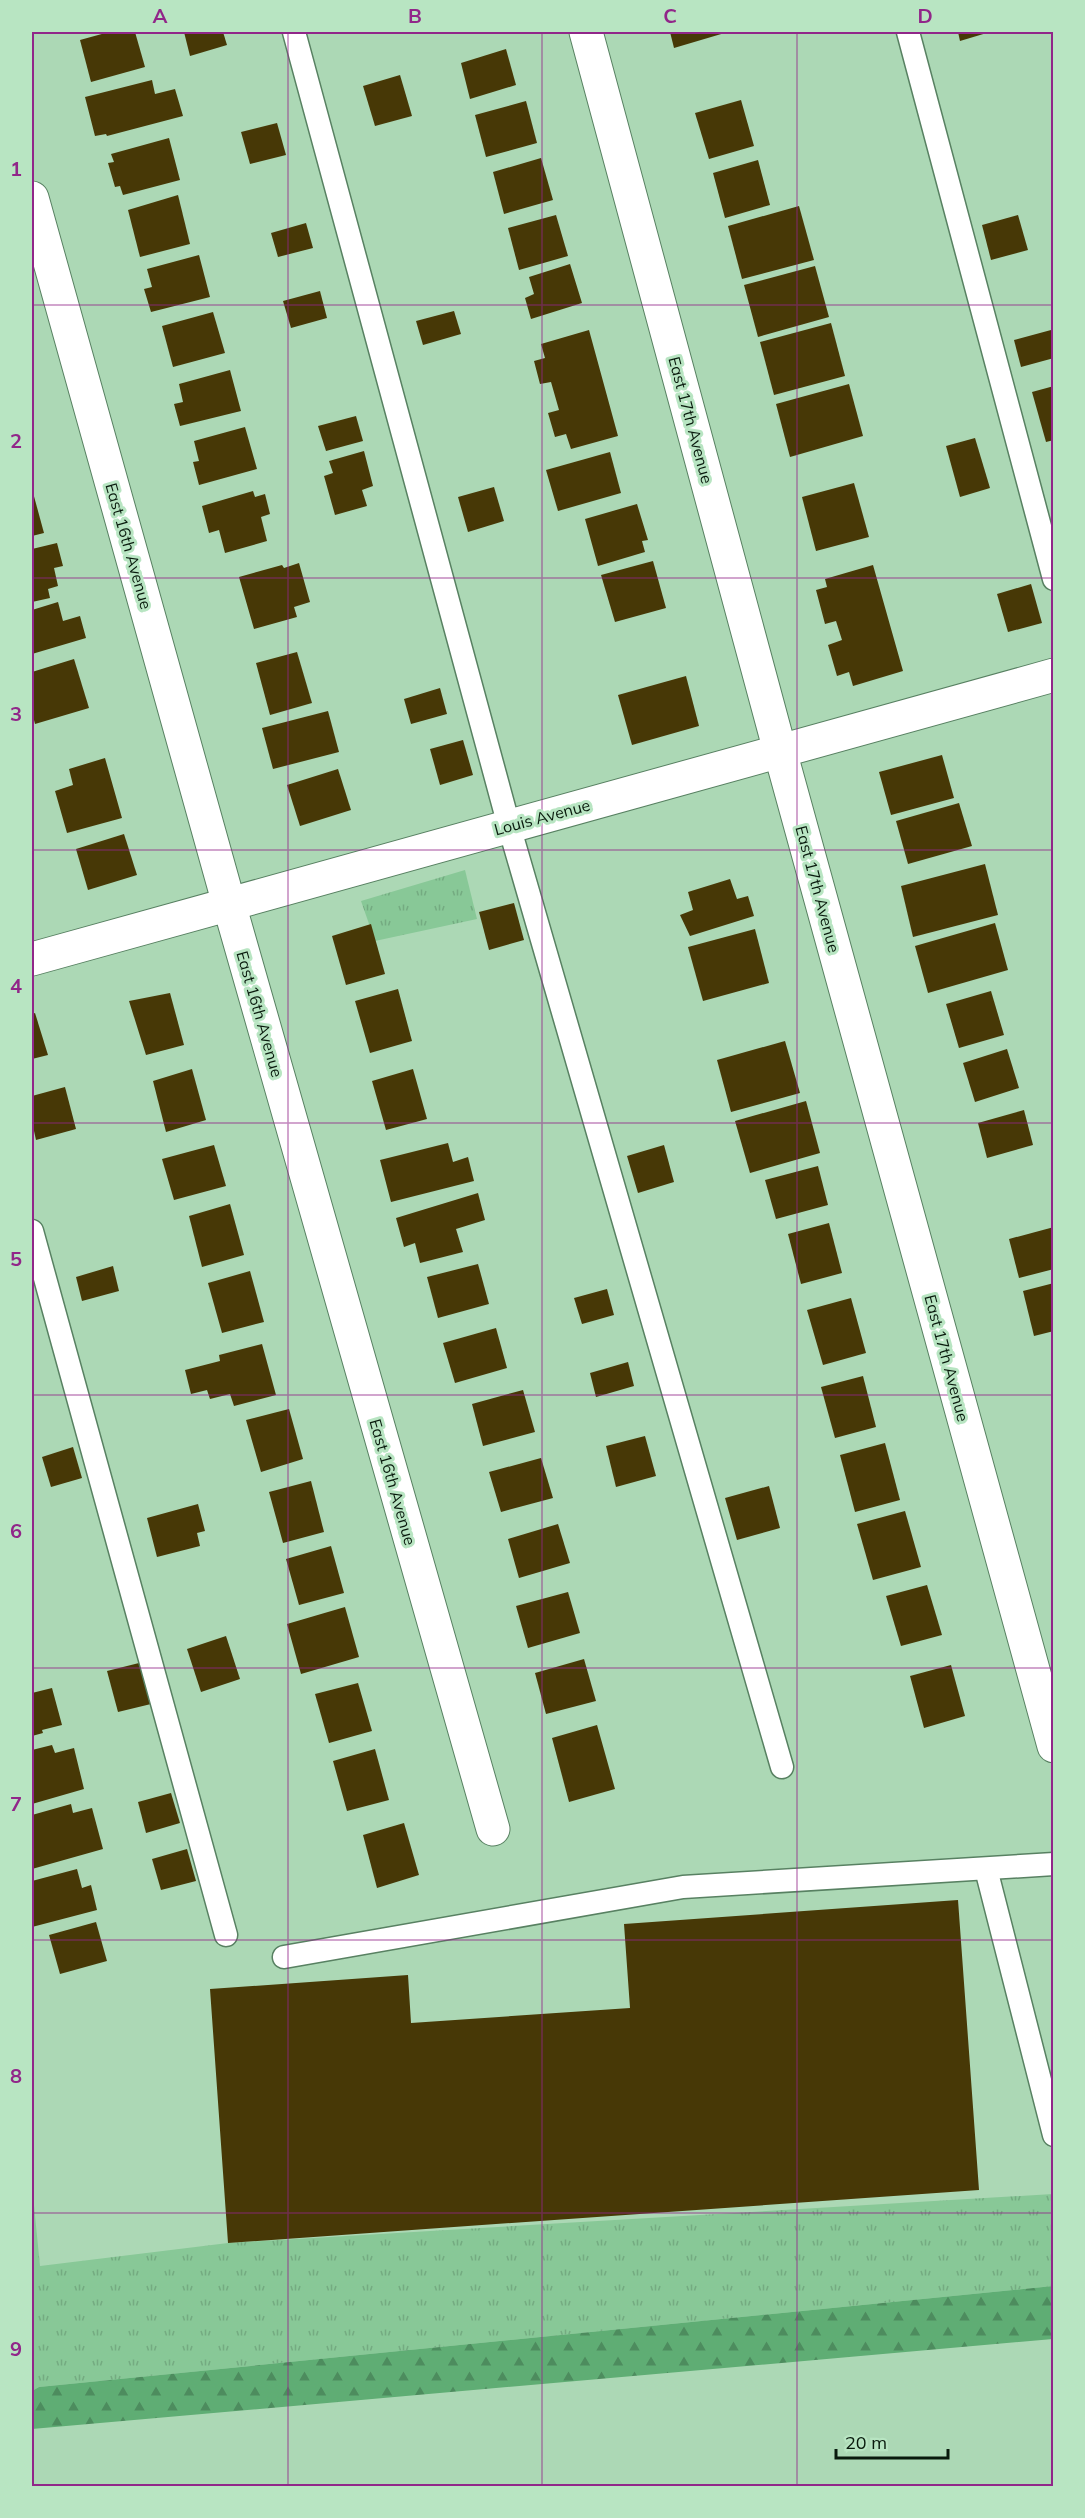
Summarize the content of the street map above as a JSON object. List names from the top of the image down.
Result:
{
  "streets": {
    "street": ["East 17th Avenue", "East 16th Avenue", "Louis Avenue"]
  },
  "crossings": [
    ["East 17th Avenue", "Louis Avenue"],
    ["East 16th Avenue", "Louis Avenue"]
  ],
  "scale_bar": "20 m",
  "grid": {
    "columns": [
      "A",
      "B",
      "C",
      "D"
    ],
    "rows": [
      "1",
      "2",
      "3",
      "4",
      "5",
      "6",
      "7",
      "8",
      "9"
    ]
  }
}
